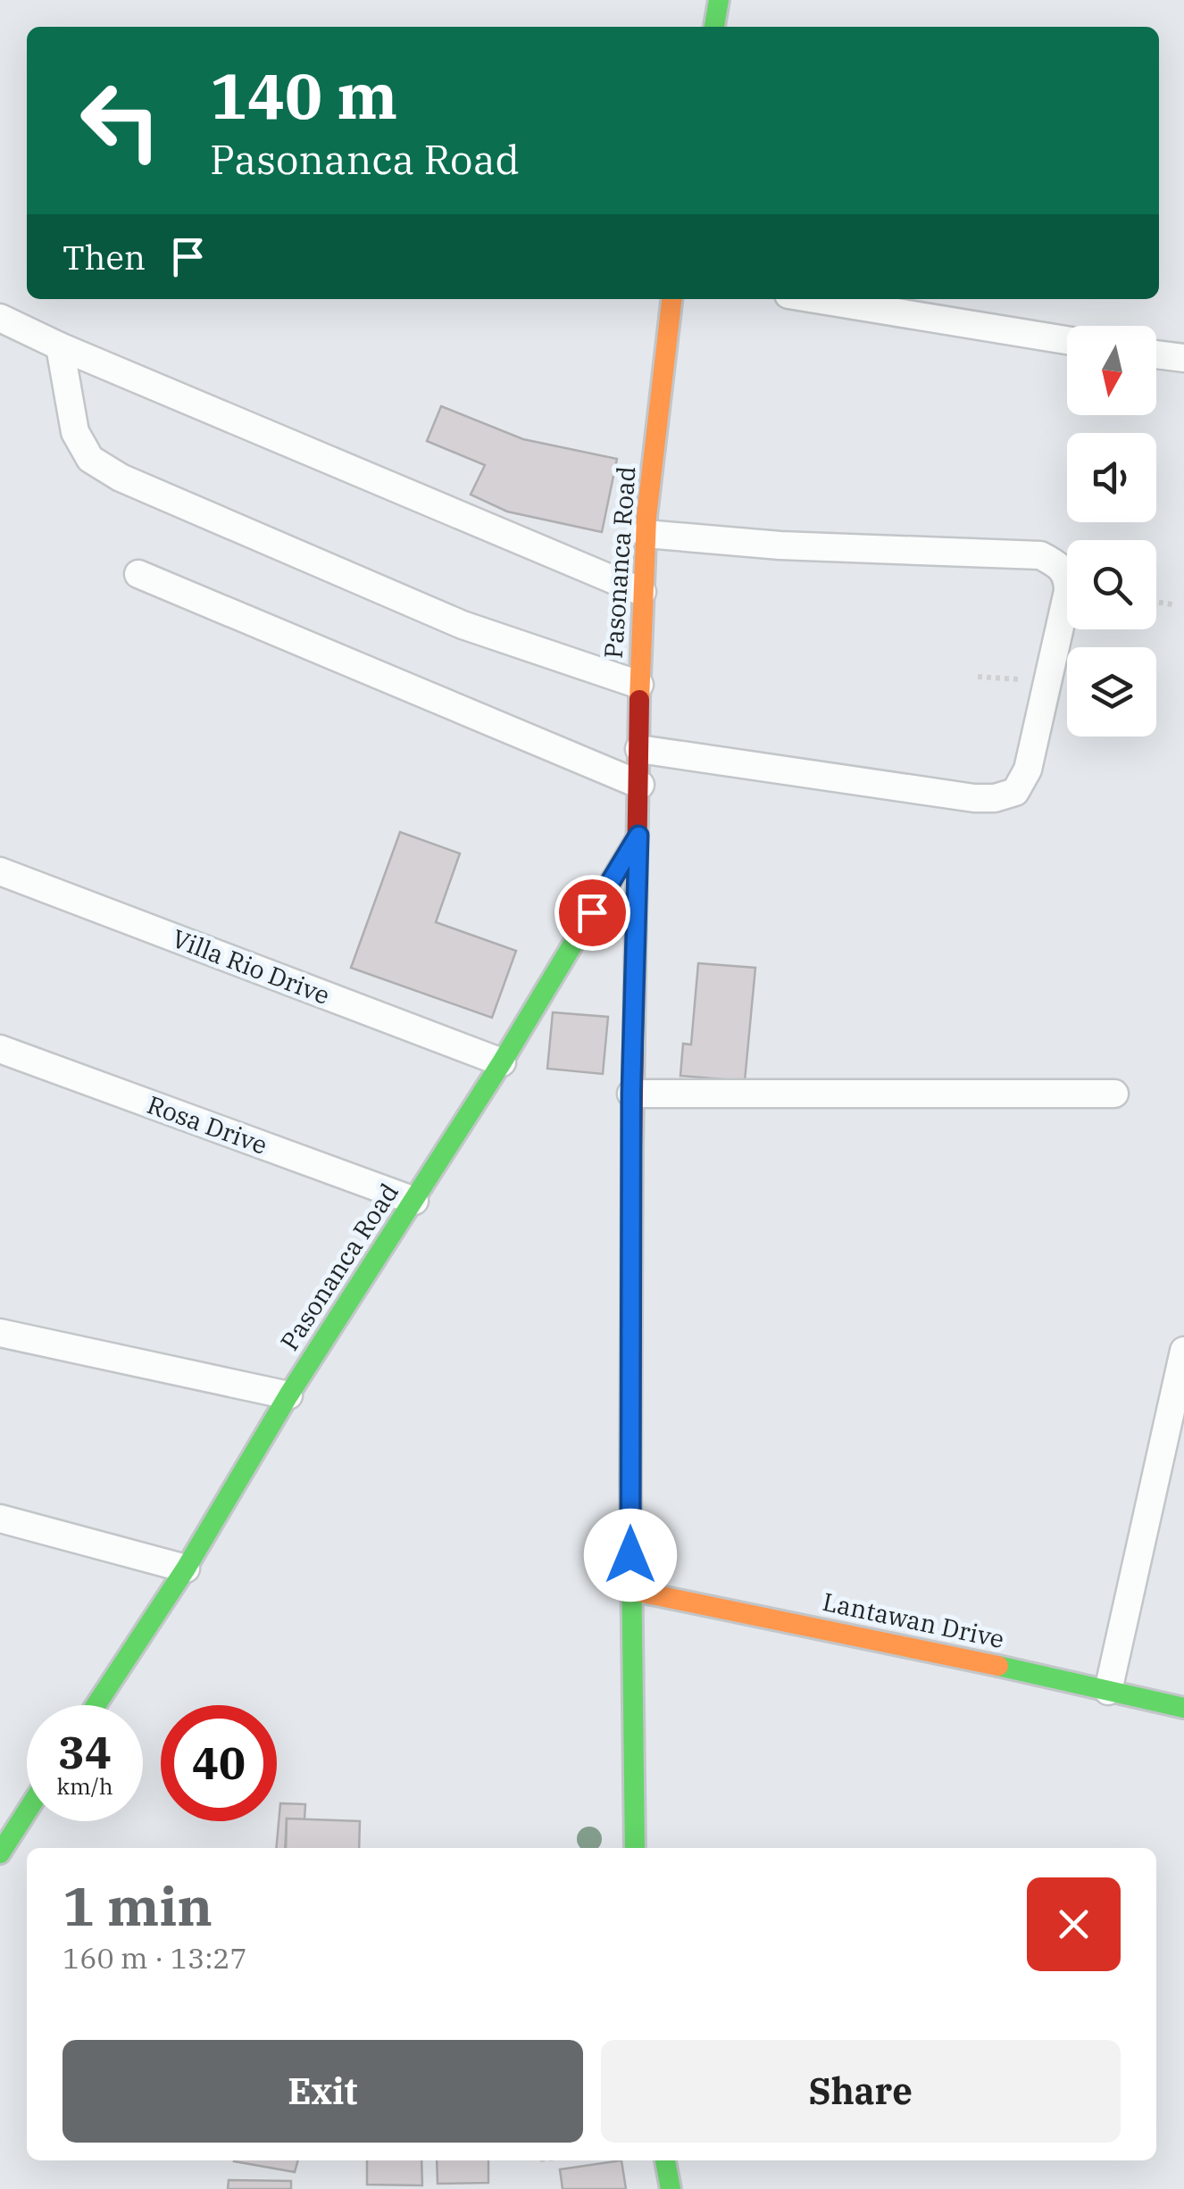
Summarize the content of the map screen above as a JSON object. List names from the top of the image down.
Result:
{
  "streets": {
    "street": [
      "Pasonanca Road",
      "Villa Rio Drive",
      "Rosa Drive",
      "Lantawan Drive"
    ]
  },
  "crossings": [
    ["Pasonanca Road", "Villa Rio Drive"],
    ["Pasonanca Road", "Rosa Drive"],
    ["Pasonanca Road", "Lantawan Drive"]
  ],
  "north": "bottom",
  "page": {
    "turn": ["140 m", "Pasonanca Road"],
    "then": "Then",
    "speed": "34 km/h",
    "limit": "40",
    "heading": ["1 min", "160 m · 13:27"],
    "buttons": ["Exit", "Share"]
  }
}
